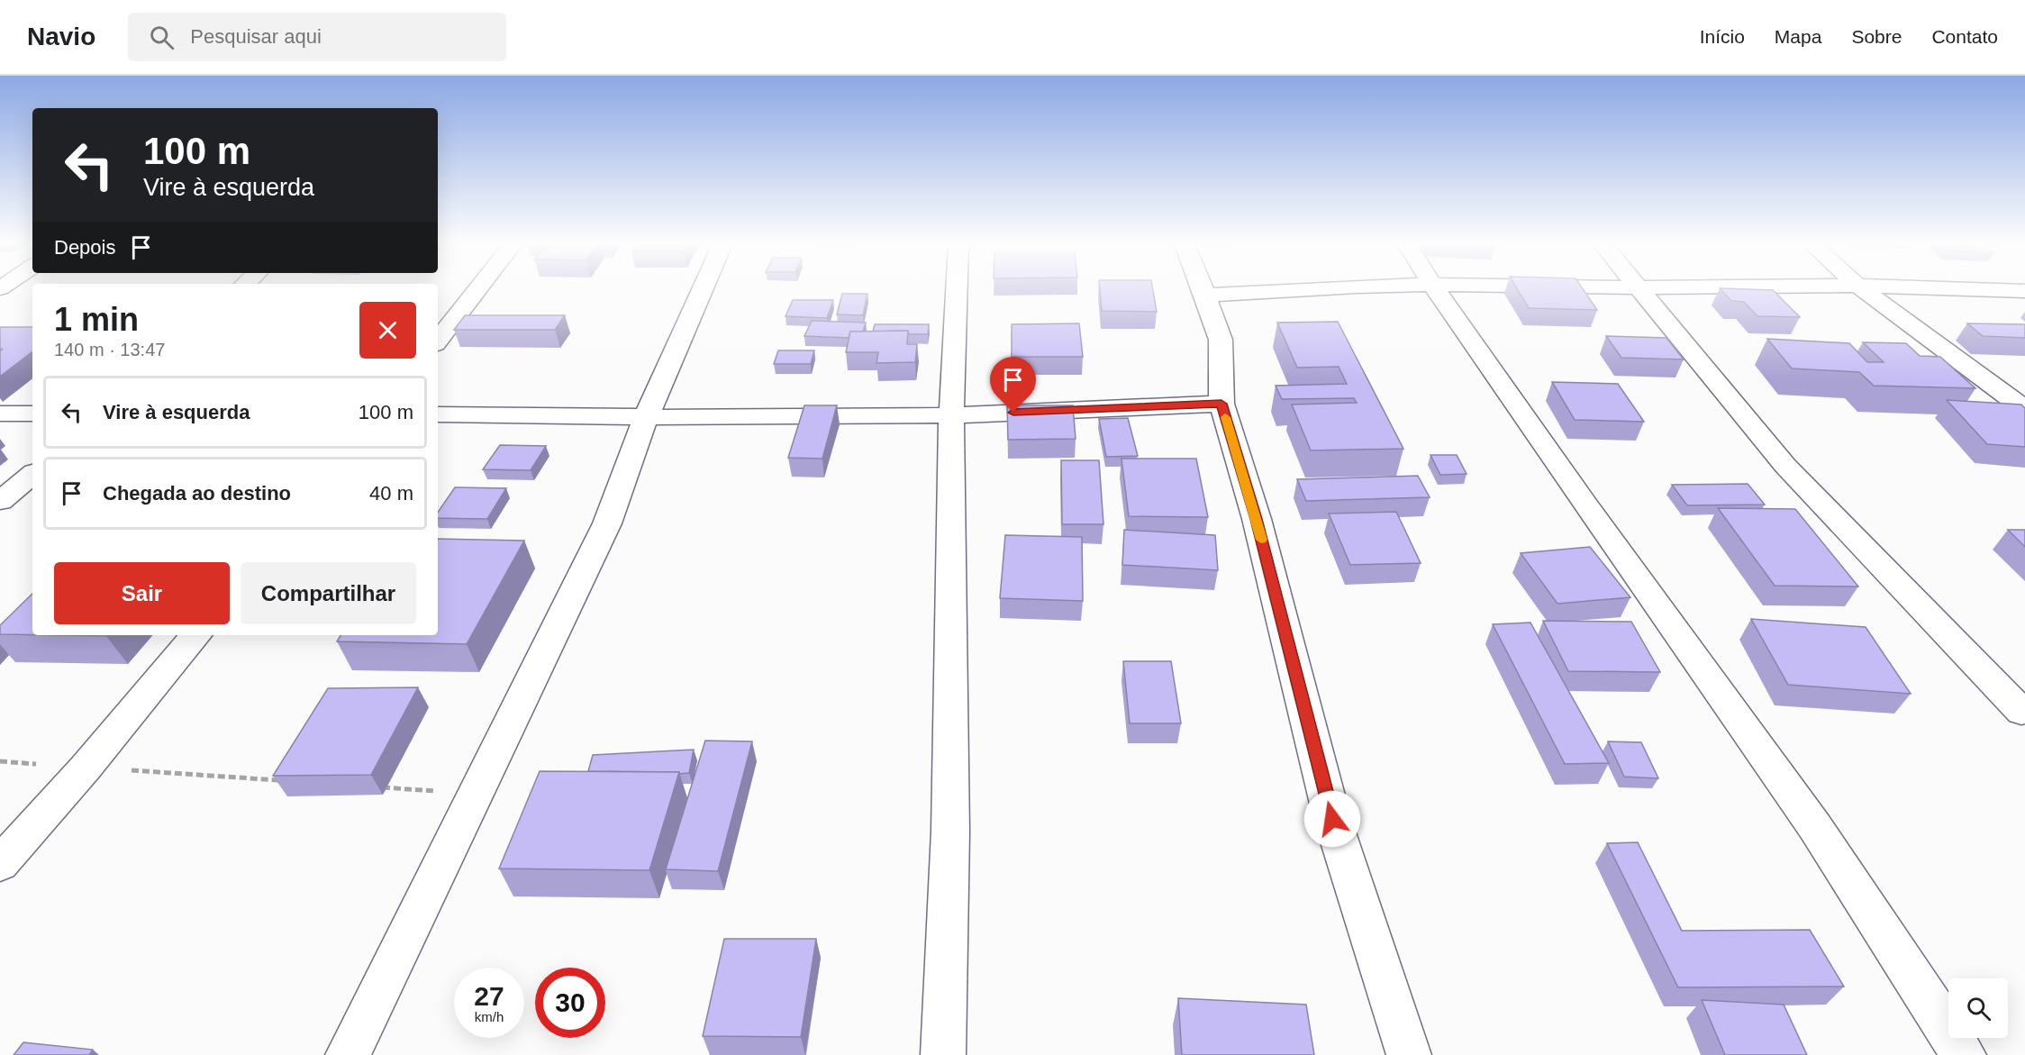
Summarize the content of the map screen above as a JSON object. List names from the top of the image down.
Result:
{
  "page": {
    "header": "Navio",
    "search": "Pesquisar aqui",
    "nav": [
      "Início",
      "Mapa",
      "Sobre",
      "Contato"
    ],
    "turn": ["100 m", "Vire à esquerda"],
    "then": "Depois",
    "heading": ["1 min", "140 m · 13:47"],
    "list": [
      {
        "name": "Vire à esquerda",
        "value": "100 m"
      },
      {
        "name": "Chegada ao destino",
        "value": "40 m"
      }
    ],
    "buttons": ["Sair", "Compartilhar"],
    "speed": "27 km/h",
    "limit": "30"
  }
}
